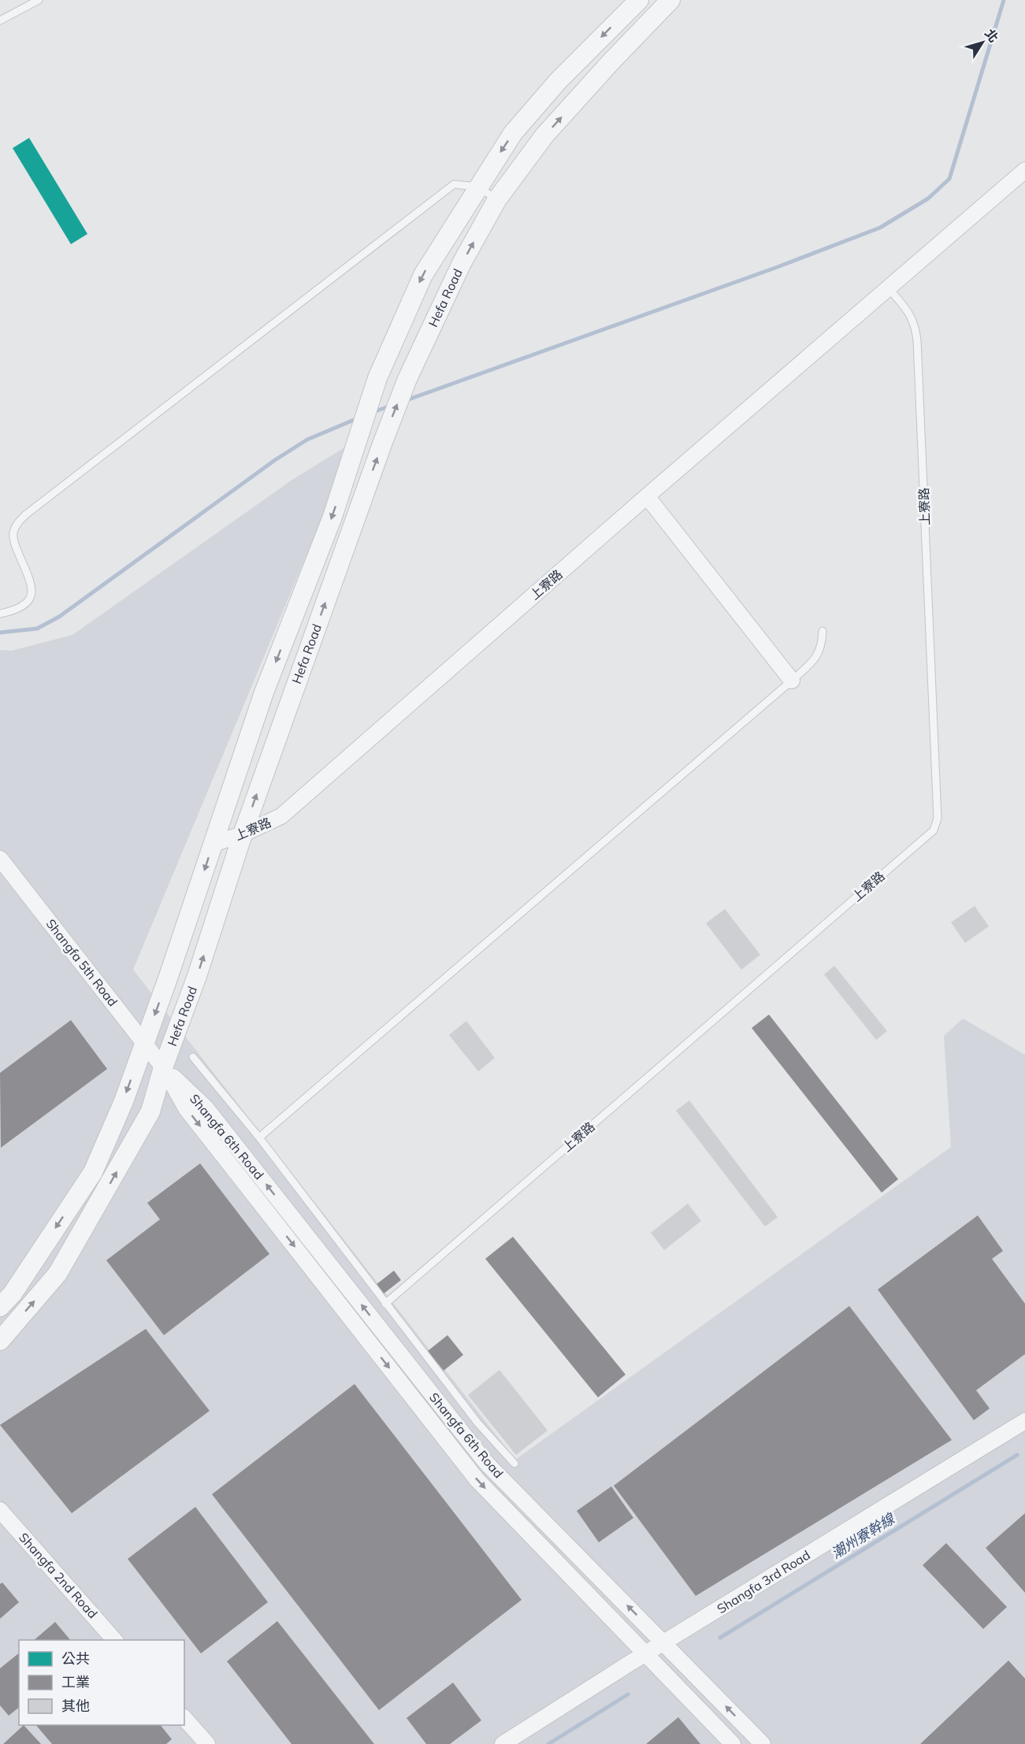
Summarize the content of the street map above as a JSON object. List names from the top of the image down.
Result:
{
  "streets": {
    "street": [
      "Hefa Road",
      "上寮路",
      "Shangfa 5th Road",
      "Shangfa 6th Road",
      "Shangfa 2nd Road",
      "Shangfa 3rd Road"
    ]
  },
  "crossings": [
    ["Hefa Road", "上寮路"],
    ["Hefa Road", "Shangfa 5th Road"],
    ["Hefa Road", "Shangfa 6th Road"],
    ["Shangfa 5th Road", "Shangfa 6th Road"],
    ["Shangfa 6th Road", "Shangfa 3rd Road"]
  ],
  "water": ["潮州寮幹線"],
  "legend": ["公共", "工業", "其他"],
  "north": "top right"
}
